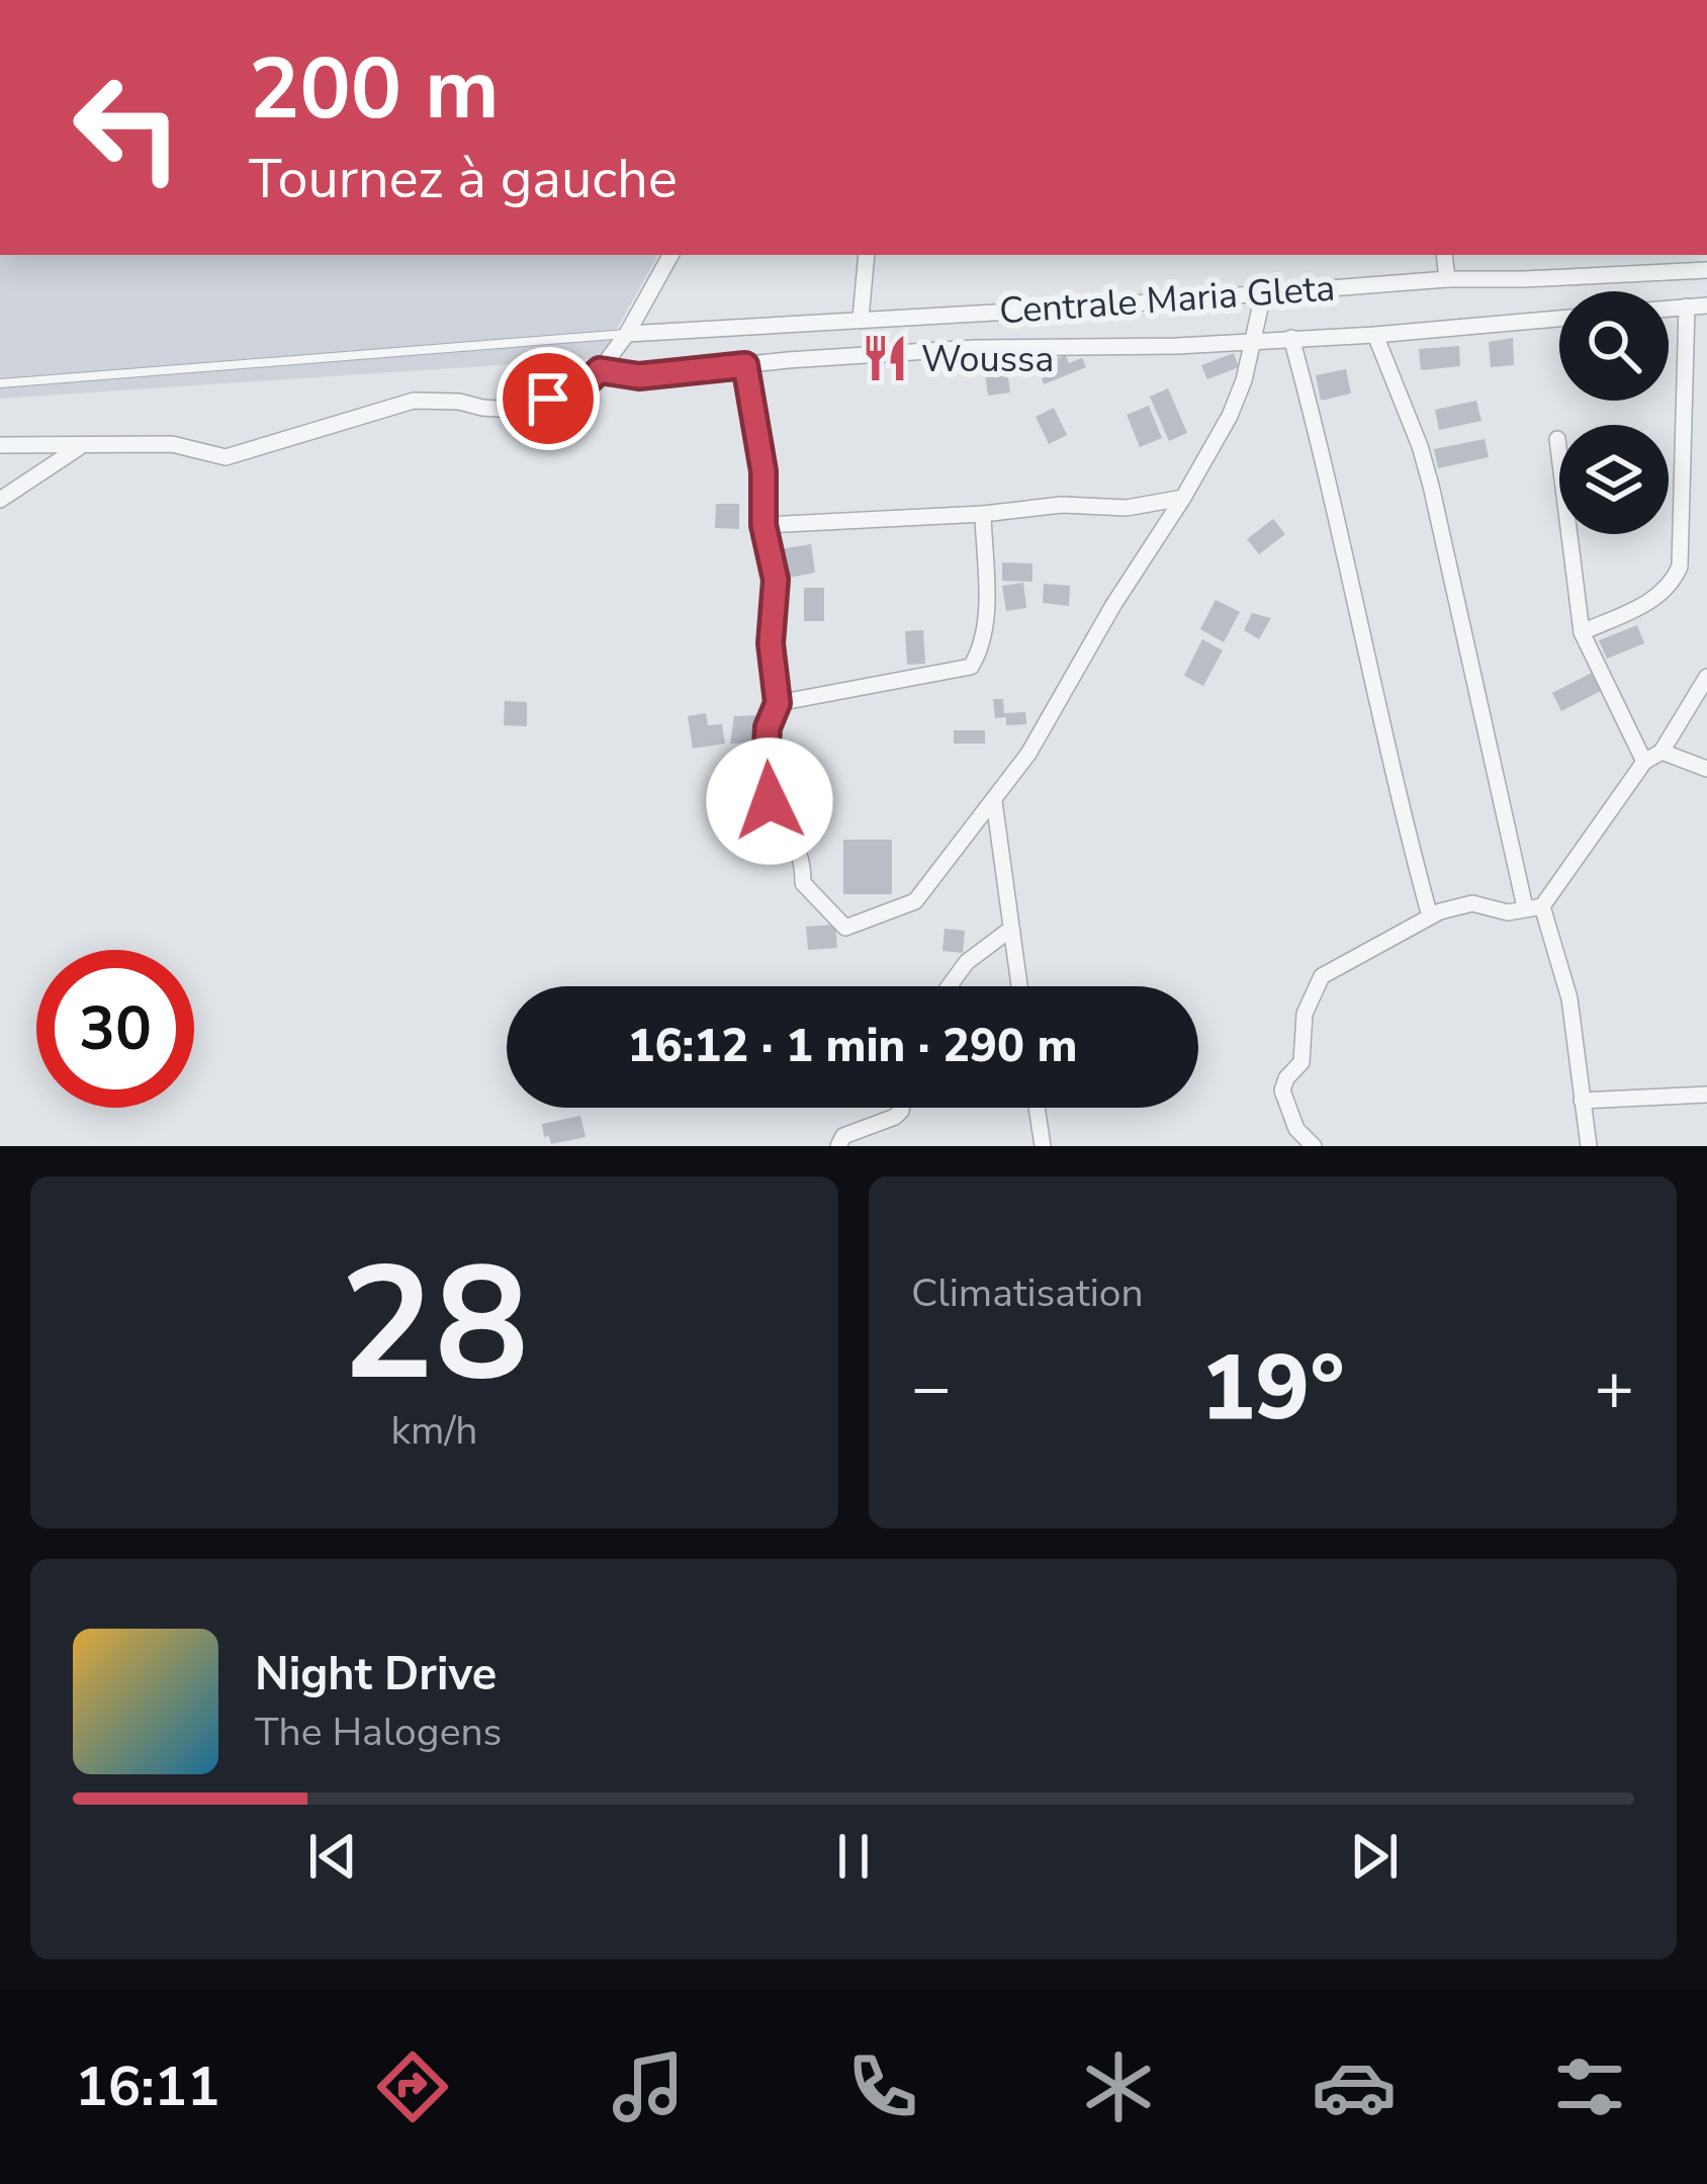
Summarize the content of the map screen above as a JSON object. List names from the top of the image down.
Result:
{
  "streets": {
    "street": ["Centrale Maria Gleta"]
  },
  "places": {
    "restaurant": ["Woussa"]
  },
  "page": {
    "turn": ["200 m", "Tournez à gauche"],
    "limit": "30",
    "trip": "16:12 · 1 min · 290 m",
    "tile": [
      ["28", "km/h"],
      "Climatisation"
    ],
    "heat": ["−", "19°", "+"],
    "song": ["Night Drive", "The Halogens"],
    "tabs": "16:11"
  }
}
